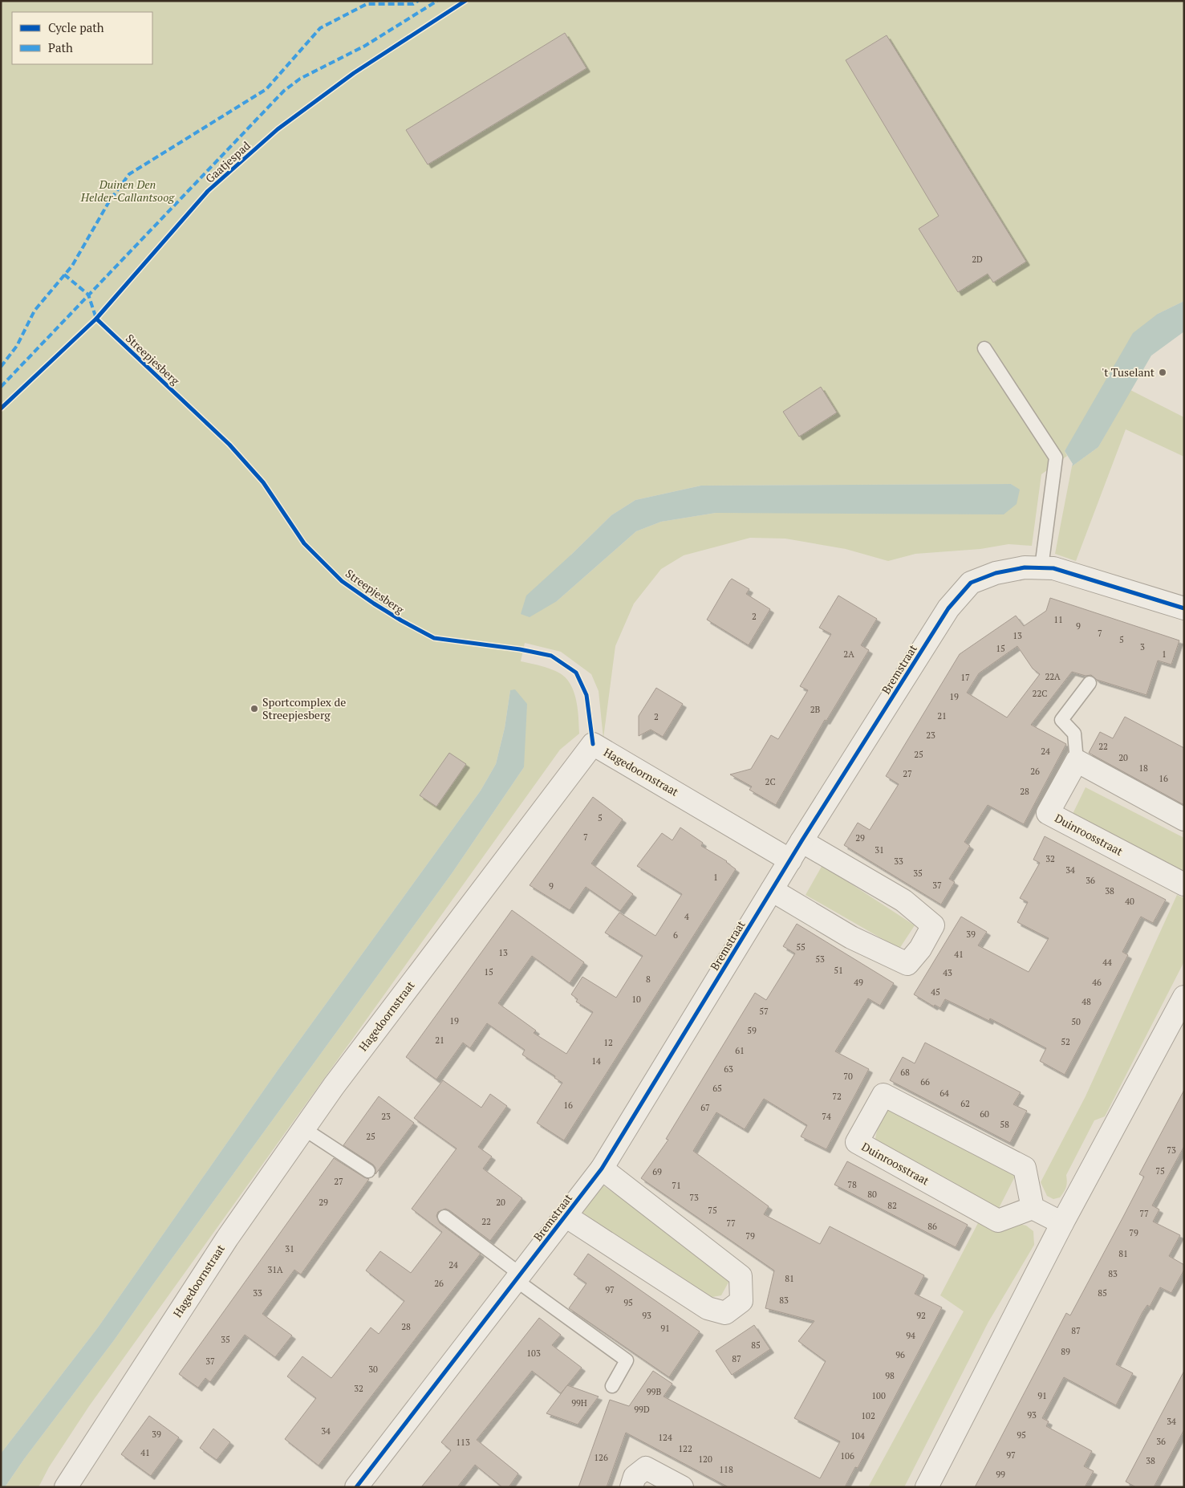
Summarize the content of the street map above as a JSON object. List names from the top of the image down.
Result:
{
  "streets": {
    "street": ["Bremstraat", "Hagedoornstraat", "Duinroosstraat"],
    "cycle path": ["Gaatjespad", "Streepjesberg"]
  },
  "crossings": [
    ["Bremstraat", "Hagedoornstraat"]
  ],
  "parks": ["Duinen Den Helder-Callantsoog"],
  "places": ["'t Tuselant", "Sportcomplex de Streepjesberg"],
  "house_numbers": [
    "2D",
    "2",
    "11",
    "9",
    "7",
    "13",
    "5",
    "3",
    "15",
    "2A",
    "1",
    "22A",
    "17",
    "22C",
    "19",
    "2B",
    "21",
    "2",
    "23",
    "22",
    "24",
    "25",
    "20",
    "18",
    "26",
    "27",
    "16",
    "2C",
    "28",
    "5",
    "7",
    "29",
    "31",
    "32",
    "33",
    "34",
    "35",
    "1",
    "36",
    "37",
    "9",
    "38",
    "40",
    "4",
    "39",
    "6",
    "55",
    "13",
    "41",
    "53",
    "44",
    "51",
    "15",
    "43",
    "8",
    "49",
    "46",
    "45",
    "10",
    "48",
    "57",
    "19",
    "50",
    "59",
    "21",
    "52",
    "12",
    "61",
    "14",
    "63",
    "68",
    "70",
    "66",
    "65",
    "64",
    "72",
    "62",
    "16",
    "67",
    "60",
    "23",
    "74",
    "58",
    "25",
    "73",
    "75",
    "69",
    "27",
    "78",
    "71",
    "80",
    "73",
    "29",
    "20",
    "82",
    "75",
    "77",
    "22",
    "77",
    "86",
    "79",
    "79",
    "31",
    "81",
    "24",
    "31A",
    "83",
    "81",
    "26",
    "97",
    "33",
    "85",
    "83",
    "95",
    "93",
    "92",
    "28",
    "91",
    "87",
    "94",
    "35",
    "85",
    "89",
    "103",
    "96",
    "87",
    "37",
    "30",
    "98",
    "32",
    "99B",
    "100",
    "91",
    "99H",
    "99D",
    "93",
    "102",
    "34",
    "34",
    "39",
    "95",
    "104",
    "124",
    "36",
    "113",
    "122",
    "41",
    "97",
    "106",
    "126",
    "120",
    "38",
    "118",
    "99"
  ],
  "legend": ["Cycle path", "Path"]
}
